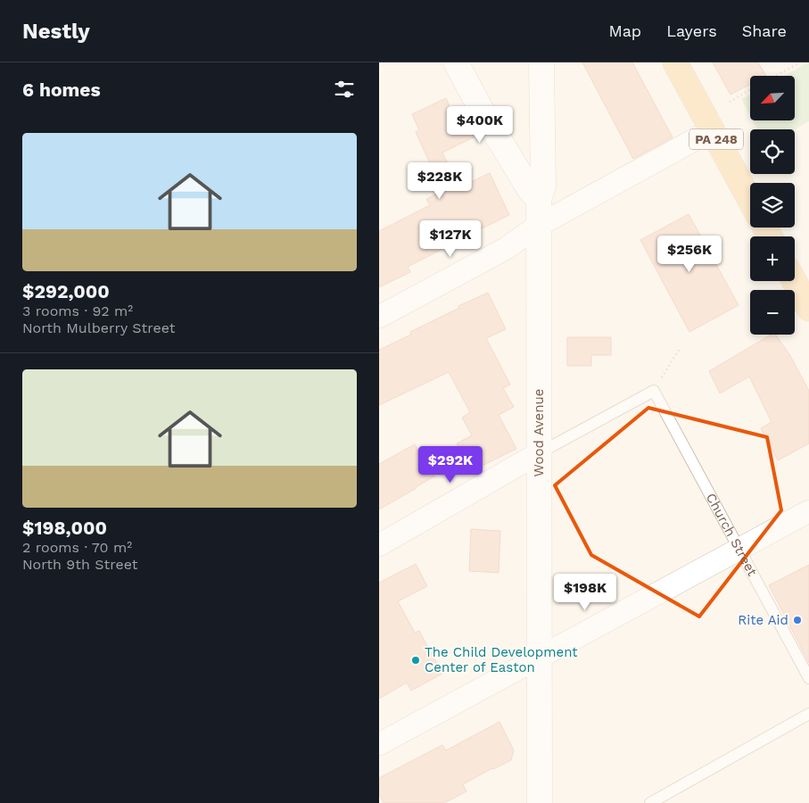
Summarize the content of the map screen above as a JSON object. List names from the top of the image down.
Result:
{
  "streets": {
    "main road": ["PA 248", "Wood Avenue"],
    "lane": ["Church Street"]
  },
  "places": ["Rite Aid", "The Child Development Center of Easton"],
  "north": "bottom left",
  "page": {
    "header": "Nestly",
    "nav": ["Map", "Layers", "Share"],
    "heading": "6 homes",
    "map_buttons": ["+", "−"],
    "price": [
      "$400K",
      "$228K",
      "$127K",
      "$256K",
      "$292K",
      "$198K"
    ],
    "list": [
      {
        "name": "$292,000",
        "note": "3 rooms · 92 m² · North Mulberry Street"
      },
      {
        "name": "$198,000",
        "note": "2 rooms · 70 m² · North 9th Street"
      }
    ]
  }
}
